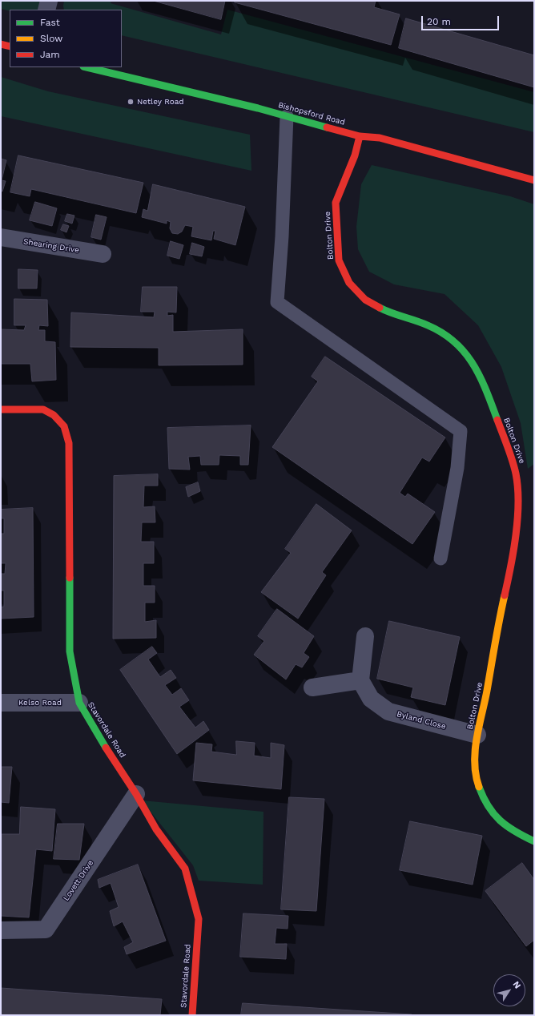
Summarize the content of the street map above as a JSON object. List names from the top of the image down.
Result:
{
  "streets": {
    "street": [
      "Bishopsford Road",
      "Bolton Drive",
      "Shearing Drive",
      "Kelso Road",
      "Byland Close",
      "Stavordale Road",
      "Lovett Drive"
    ]
  },
  "crossings": [
    ["Bishopsford Road", "Bolton Drive"],
    ["Bolton Drive", "Byland Close"],
    ["Kelso Road", "Stavordale Road"],
    ["Stavordale Road", "Lovett Drive"]
  ],
  "places": ["Netley Road"],
  "legend": ["Fast", "Slow", "Jam"],
  "scale_bar": "20 m",
  "north": "top right"
}
